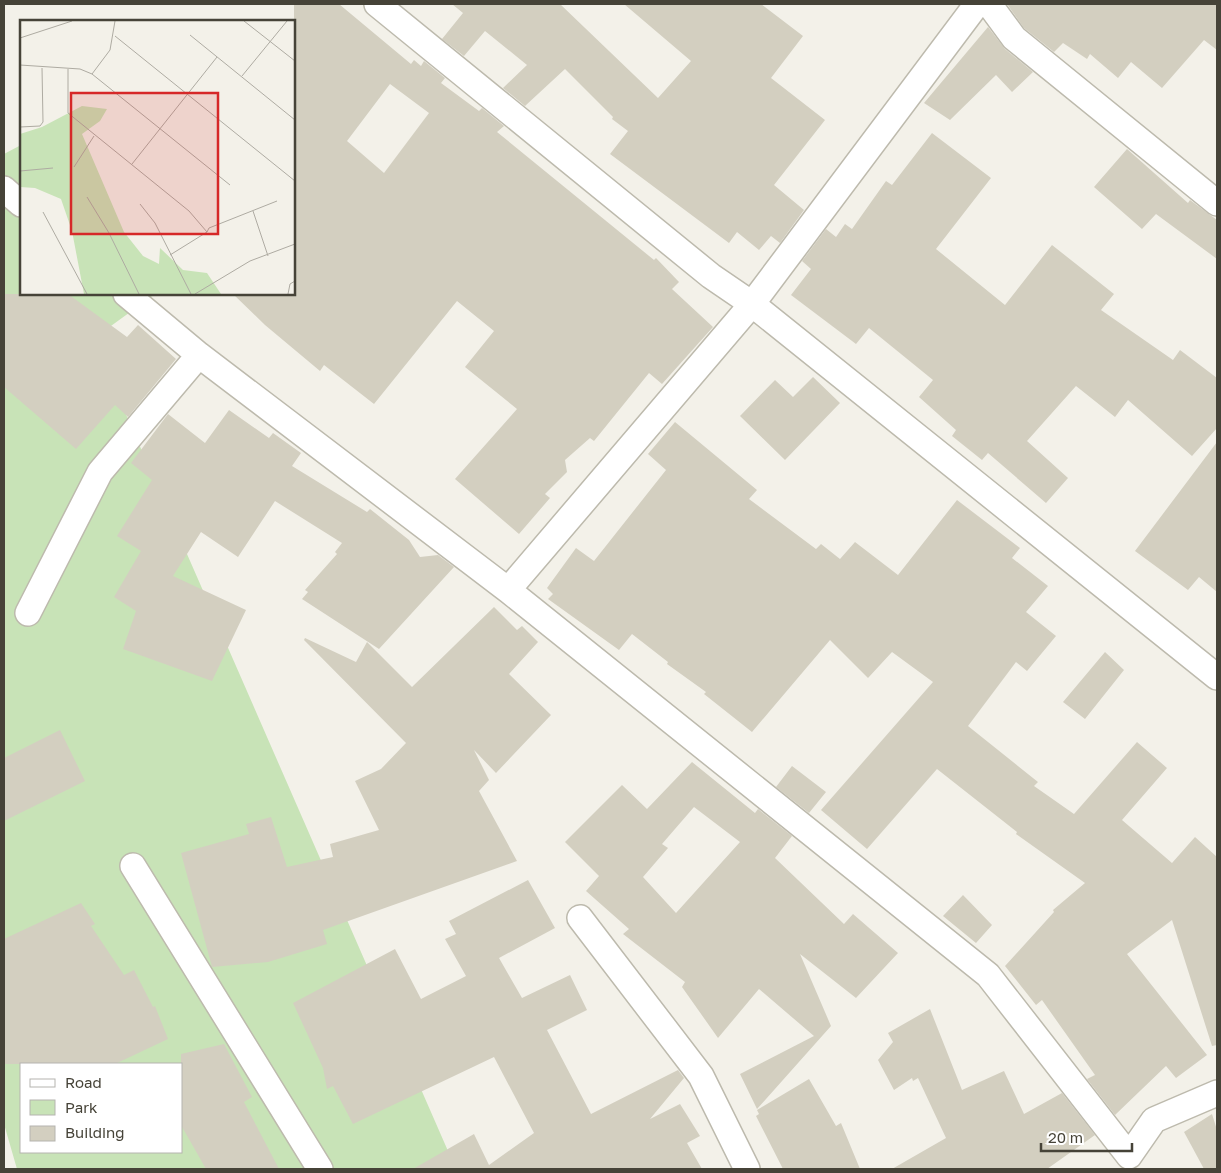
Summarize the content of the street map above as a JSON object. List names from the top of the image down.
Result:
{
  "legend": ["Road", "Park", "Building"],
  "scale_bar": "20 m"
}
